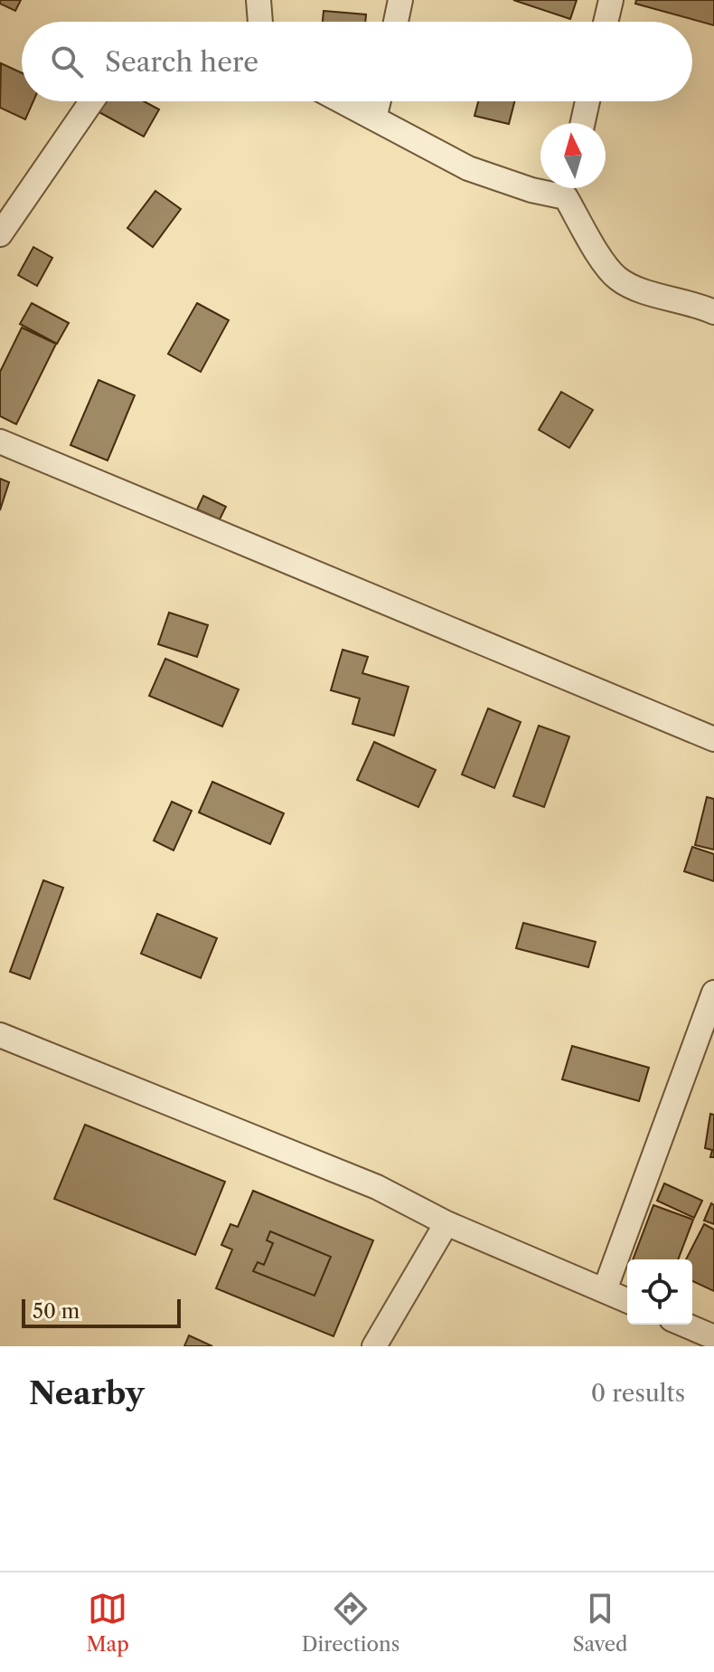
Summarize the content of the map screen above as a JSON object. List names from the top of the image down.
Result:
{
  "scale_bar": "50 m",
  "north": "top",
  "page": {
    "search": "Search here",
    "scale": "50 m",
    "heading": ["Nearby", "0 results"],
    "nav": ["Map", "Directions", "Saved"]
  }
}
